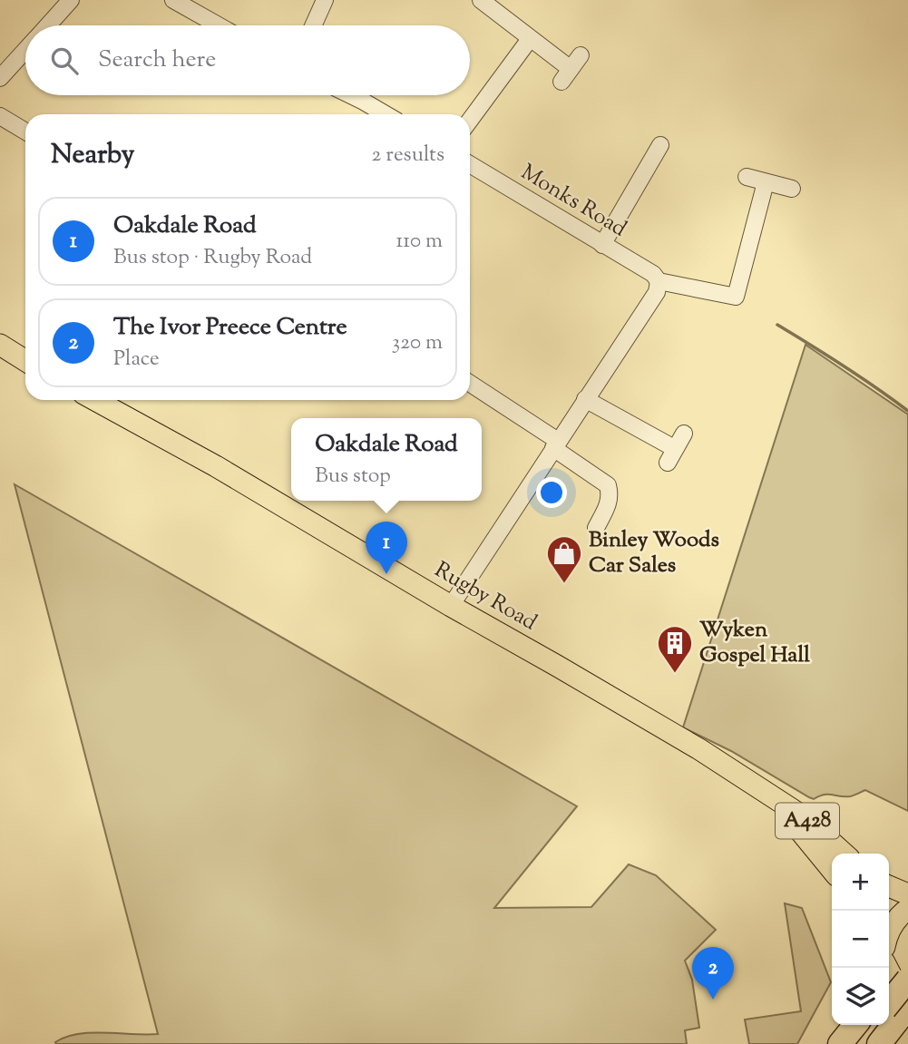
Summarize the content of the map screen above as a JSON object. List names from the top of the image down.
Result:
{
  "streets": {
    "main road": ["Rugby Road", "A428"],
    "street": ["Monks Road"]
  },
  "places": {
    "shop": ["Binley Woods Car Sales"],
    "building": ["Wyken Gospel Hall"]
  },
  "page": {
    "search": "Search here",
    "heading": ["Nearby", "2 results"],
    "list": [
      {
        "mark": "1",
        "name": "Oakdale Road",
        "note": "Bus stop · Rugby Road",
        "value": "110 m"
      },
      {
        "mark": "2",
        "name": "The Ivor Preece Centre",
        "note": "Place",
        "value": "320 m"
      }
    ],
    "popup": ["Oakdale Road", "Bus stop"],
    "pins": ["1", "2"],
    "map_buttons": ["+", "−"]
  }
}
